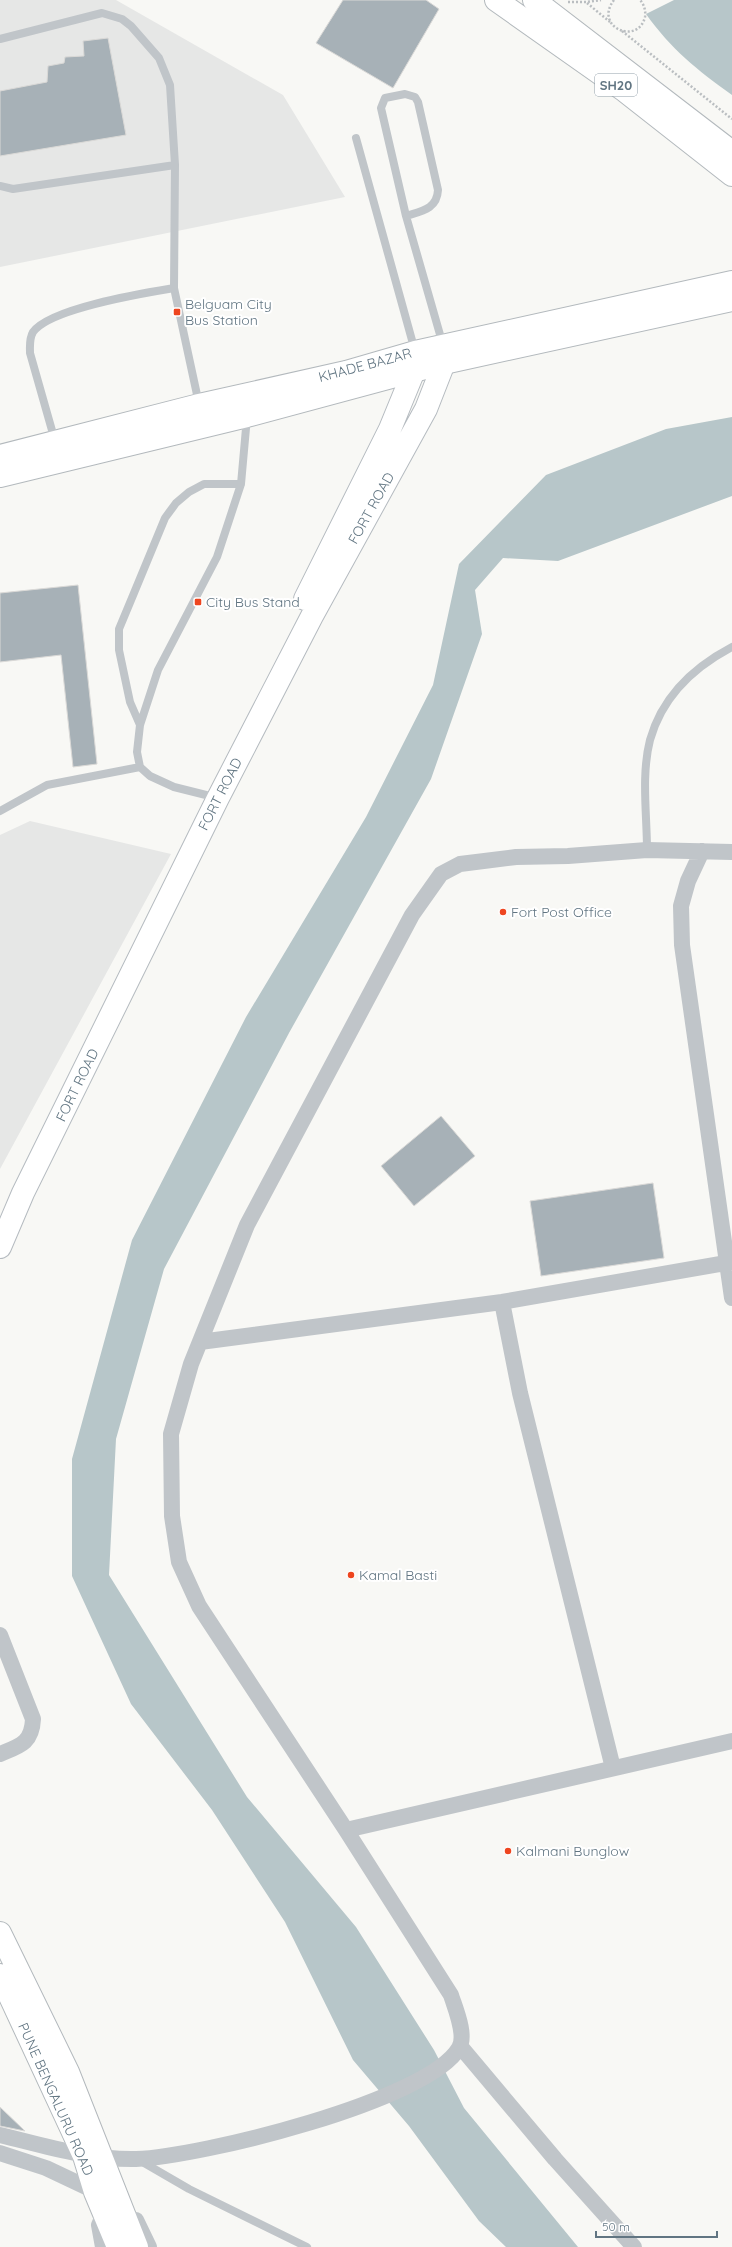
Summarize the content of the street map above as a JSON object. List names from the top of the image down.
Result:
{
  "streets": {
    "main road": [
      "SH20",
      "KHADE BAZAR",
      "FORT ROAD",
      "PUNE BENGALURU ROAD"
    ]
  },
  "crossings": [
    ["KHADE BAZAR", "FORT ROAD"]
  ],
  "places": {
    "transit": ["Belguam City Bus Station", "City Bus Stand"],
    "other": ["Fort Post Office", "Kamal Basti", "Kalmani Bunglow"]
  },
  "scale_bar": "50 m"
}
